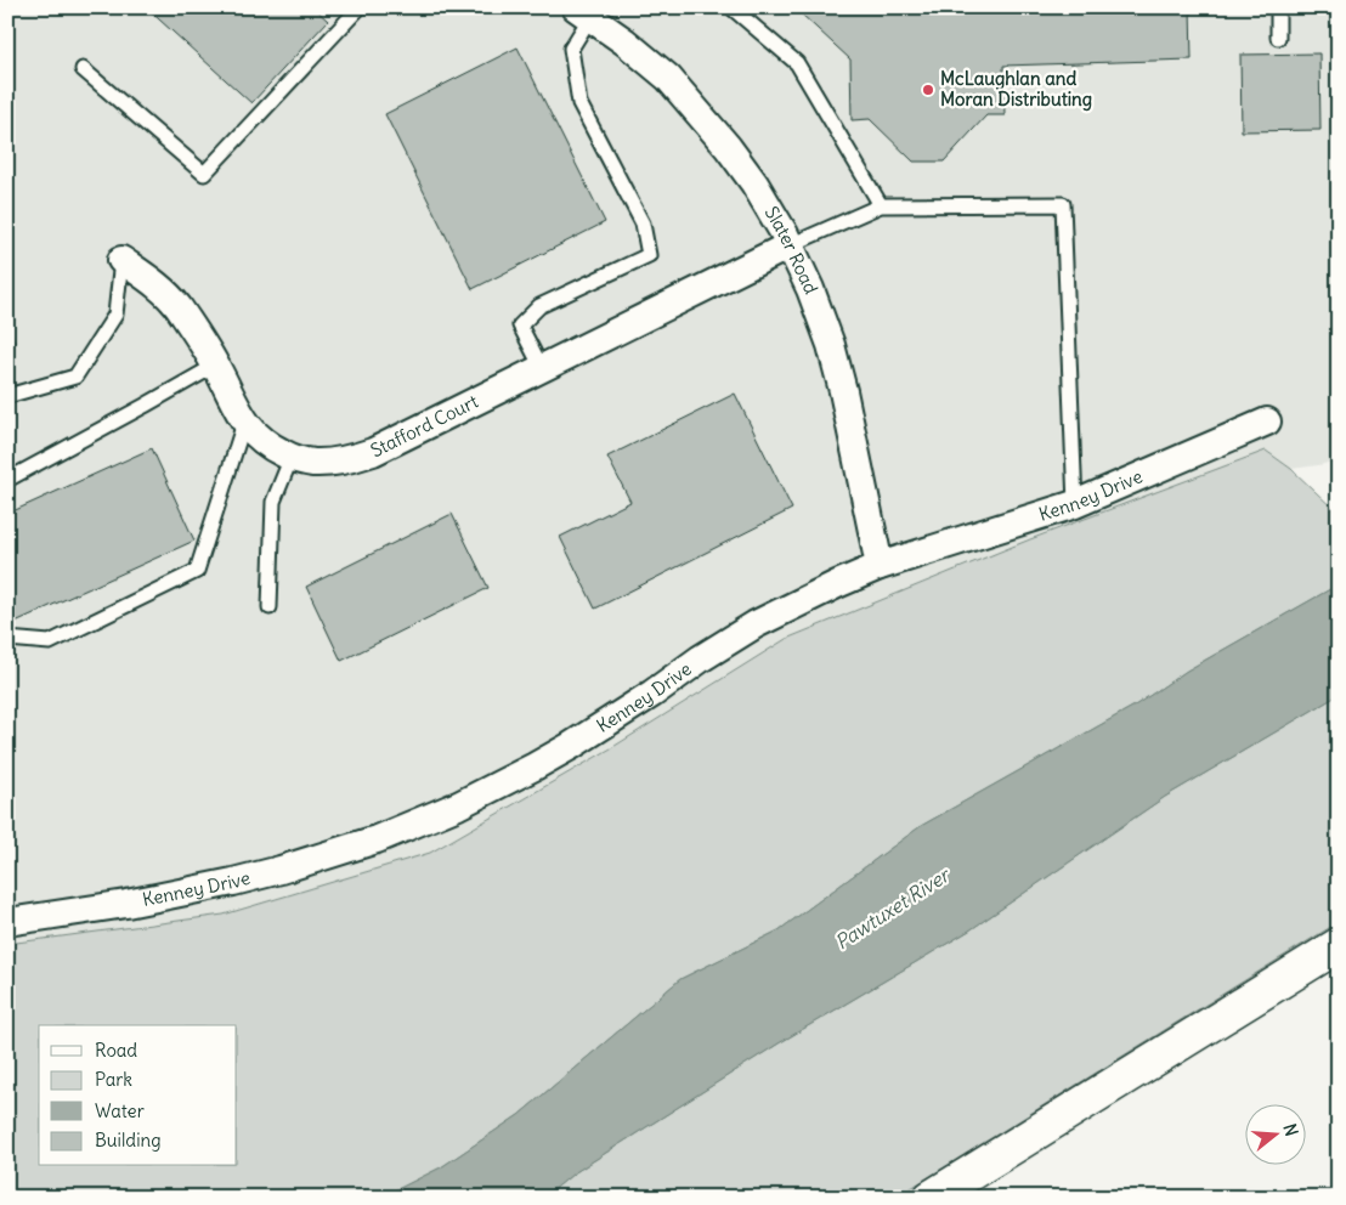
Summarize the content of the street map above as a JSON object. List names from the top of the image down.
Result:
{
  "streets": {
    "street": ["Slater Road", "Stafford Court", "Kenney Drive"]
  },
  "crossings": [
    ["Slater Road", "Stafford Court"],
    ["Slater Road", "Kenney Drive"]
  ],
  "water": ["Pawtuxet River"],
  "places": ["McLaughlan and Moran Distributing"],
  "legend": [
    "Road",
    "Park",
    "Water",
    "Building"
  ],
  "north": "right"
}
